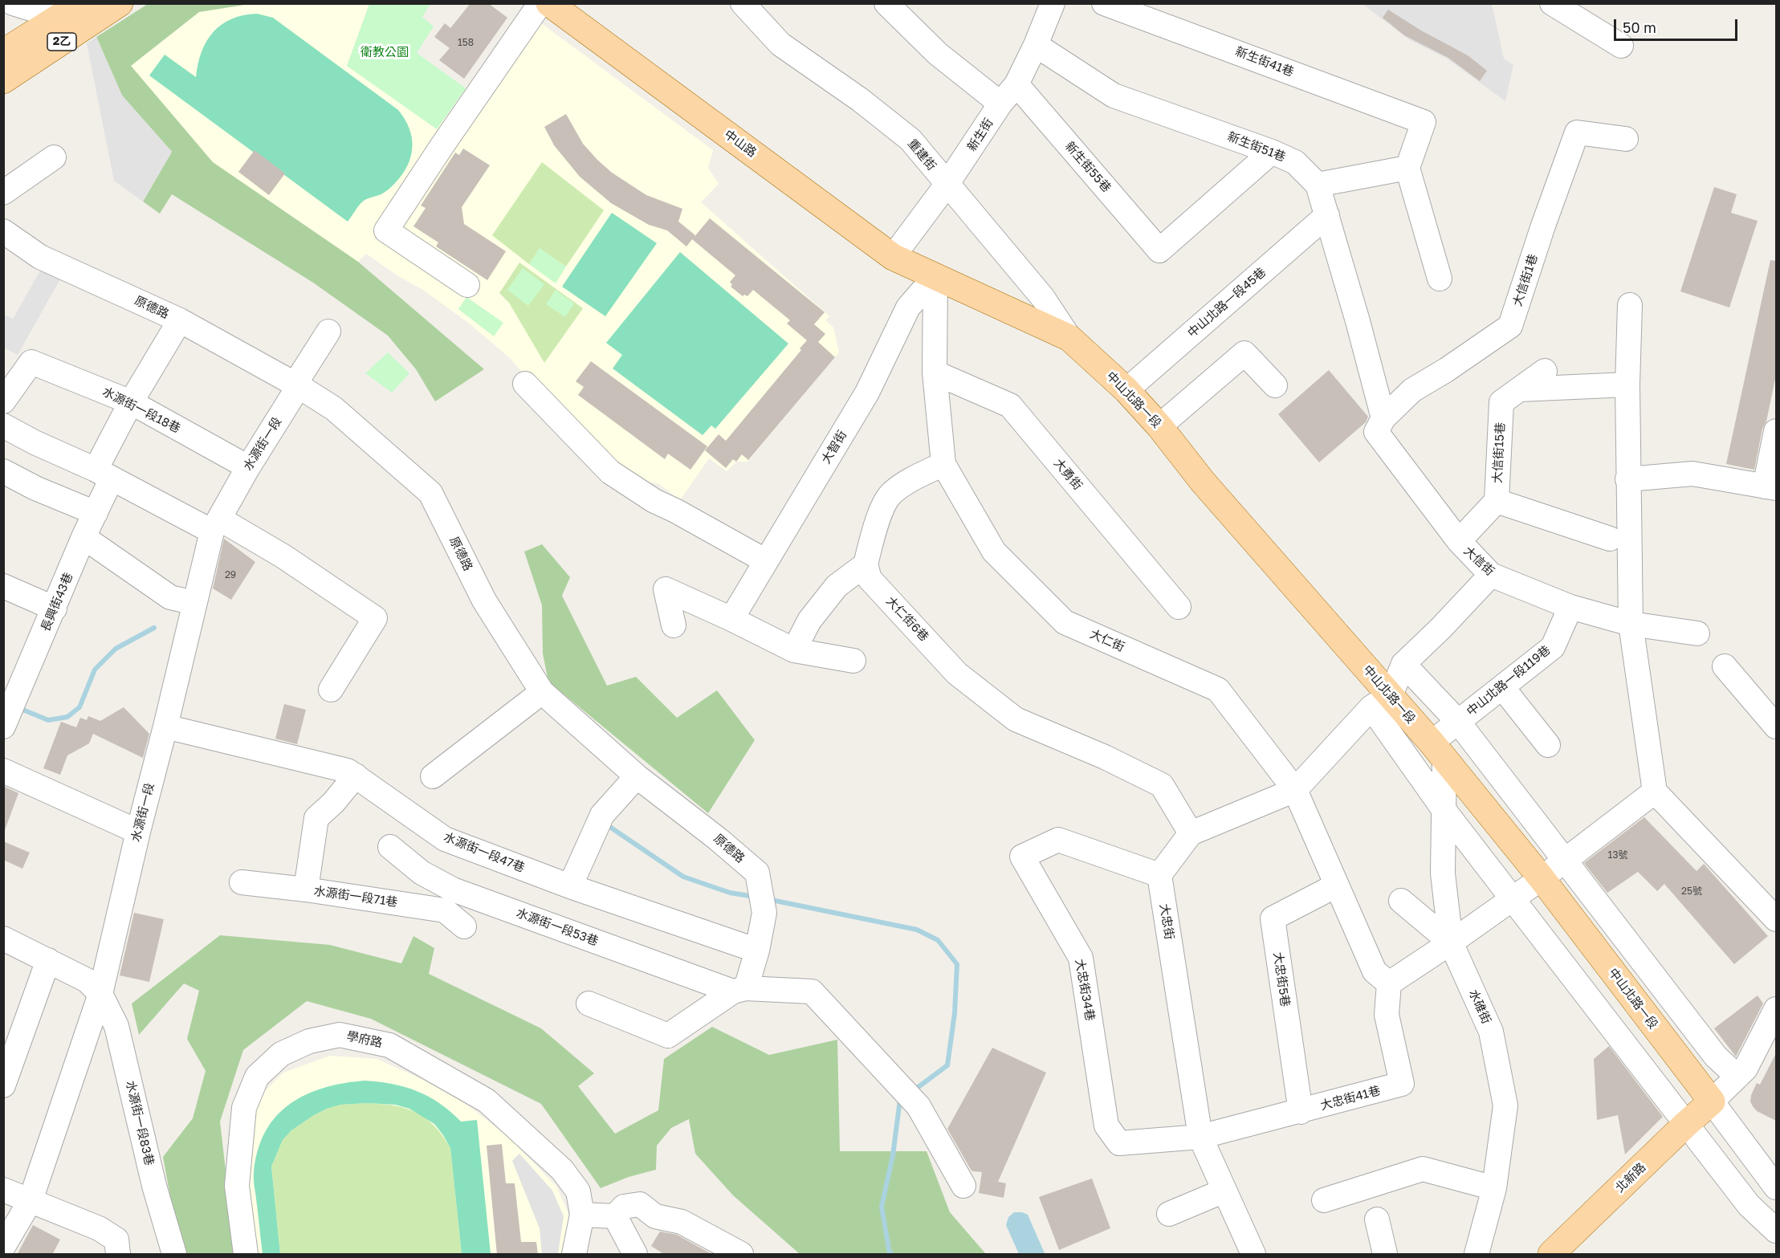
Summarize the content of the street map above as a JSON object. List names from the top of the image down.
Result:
{
  "streets": {
    "main road": [
      "2乙",
      "中山路",
      "中山北路一段",
      "北新路"
    ],
    "street": [
      "新生街41巷",
      "新生街",
      "新生街51巷",
      "重建街",
      "新生街55巷",
      "大信街1巷",
      "中山北路一段45巷",
      "原德路",
      "水源街一段18巷",
      "水源街一段",
      "大智街",
      "大信街15巷",
      "大勇街",
      "大信街",
      "長興街43巷",
      "大仁街6巷",
      "大仁街",
      "中山北路一段119巷",
      "水源街一段47巷",
      "水源街一段71巷",
      "大忠街",
      "水源街一段53巷",
      "大忠街5巷",
      "大忠街34巷",
      "水碓街",
      "學府路",
      "大忠街41巷",
      "水源街一段83巷"
    ]
  },
  "crossings": [
    ["新生街", "中山路"],
    ["新生街", "新生街51巷"],
    ["新生街", "重建街"],
    ["新生街", "新生街55巷"],
    ["中山路", "中山北路一段"],
    ["中山路", "大智街"],
    ["中山路", "大仁街"],
    ["新生街51巷", "新生街55巷"],
    ["新生街51巷", "大信街1巷"],
    ["新生街51巷", "中山北路一段45巷"],
    ["新生街51巷", "大信街"],
    ["重建街", "中山北路一段"],
    ["大信街1巷", "大信街"],
    ["中山北路一段45巷", "中山北路一段"],
    ["原德路", "水源街一段"],
    ["原德路", "長興街43巷"],
    ["原德路", "水源街一段47巷"],
    ["原德路", "水源街一段53巷"],
    ["中山北路一段", "大智街"],
    ["中山北路一段", "大仁街"],
    ["中山北路一段", "中山北路一段119巷"],
    ["中山北路一段", "水碓街"],
    ["中山北路一段", "北新路"],
    ["水源街一段18巷", "水源街一段"],
    ["水源街一段18巷", "長興街43巷"],
    ["水源街一段", "水源街一段47巷"],
    ["水源街一段", "水源街一段83巷"],
    ["大智街", "大仁街"],
    ["大信街15巷", "大信街"],
    ["大勇街", "大仁街"],
    ["大信街", "中山北路一段119巷"],
    ["中山北路一段119巷", "水碓街"],
    ["水源街一段71巷", "水源街一段53巷"],
    ["大忠街", "大忠街34巷"],
    ["大忠街", "大忠街41巷"],
    ["大忠街5巷", "大忠街41巷"],
    ["大忠街34巷", "大忠街41巷"]
  ],
  "parks": ["衛教公園"],
  "house_numbers": [
    "158",
    "29",
    "13號",
    "25號"
  ],
  "scale_bar": "50 m"
}
